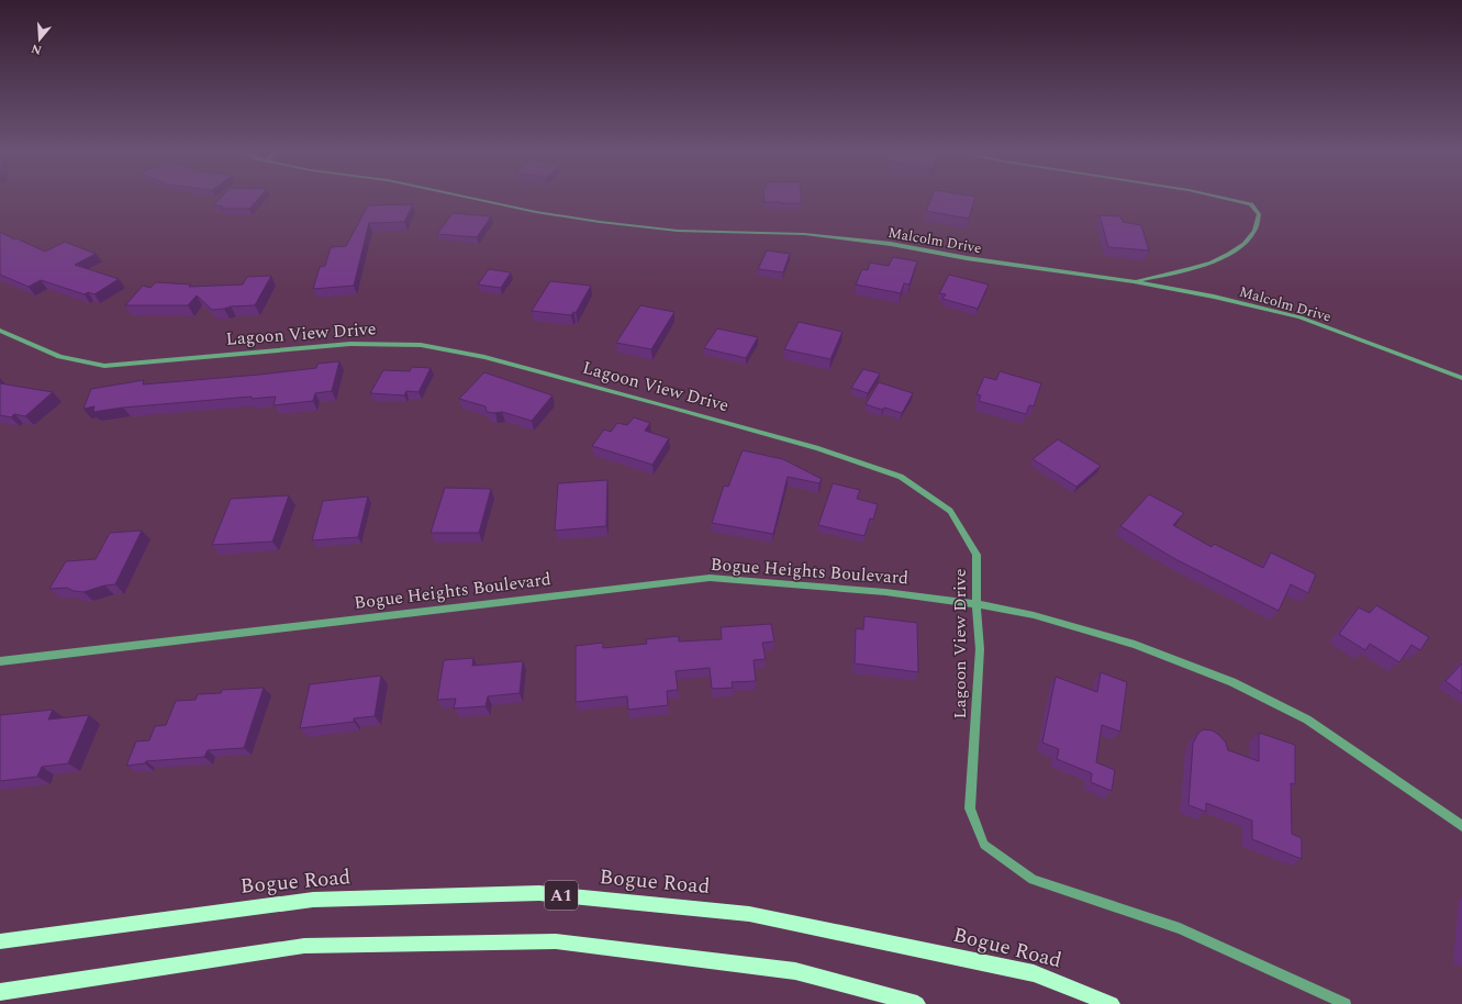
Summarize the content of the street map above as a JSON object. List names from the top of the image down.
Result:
{
  "streets": {
    "main road": ["Bogue Road", "A1"],
    "street": ["Malcolm Drive", "Lagoon View Drive", "Bogue Heights Boulevard"]
  },
  "crossings": [
    ["Lagoon View Drive", "Bogue Heights Boulevard"]
  ],
  "north": "bottom"
}
